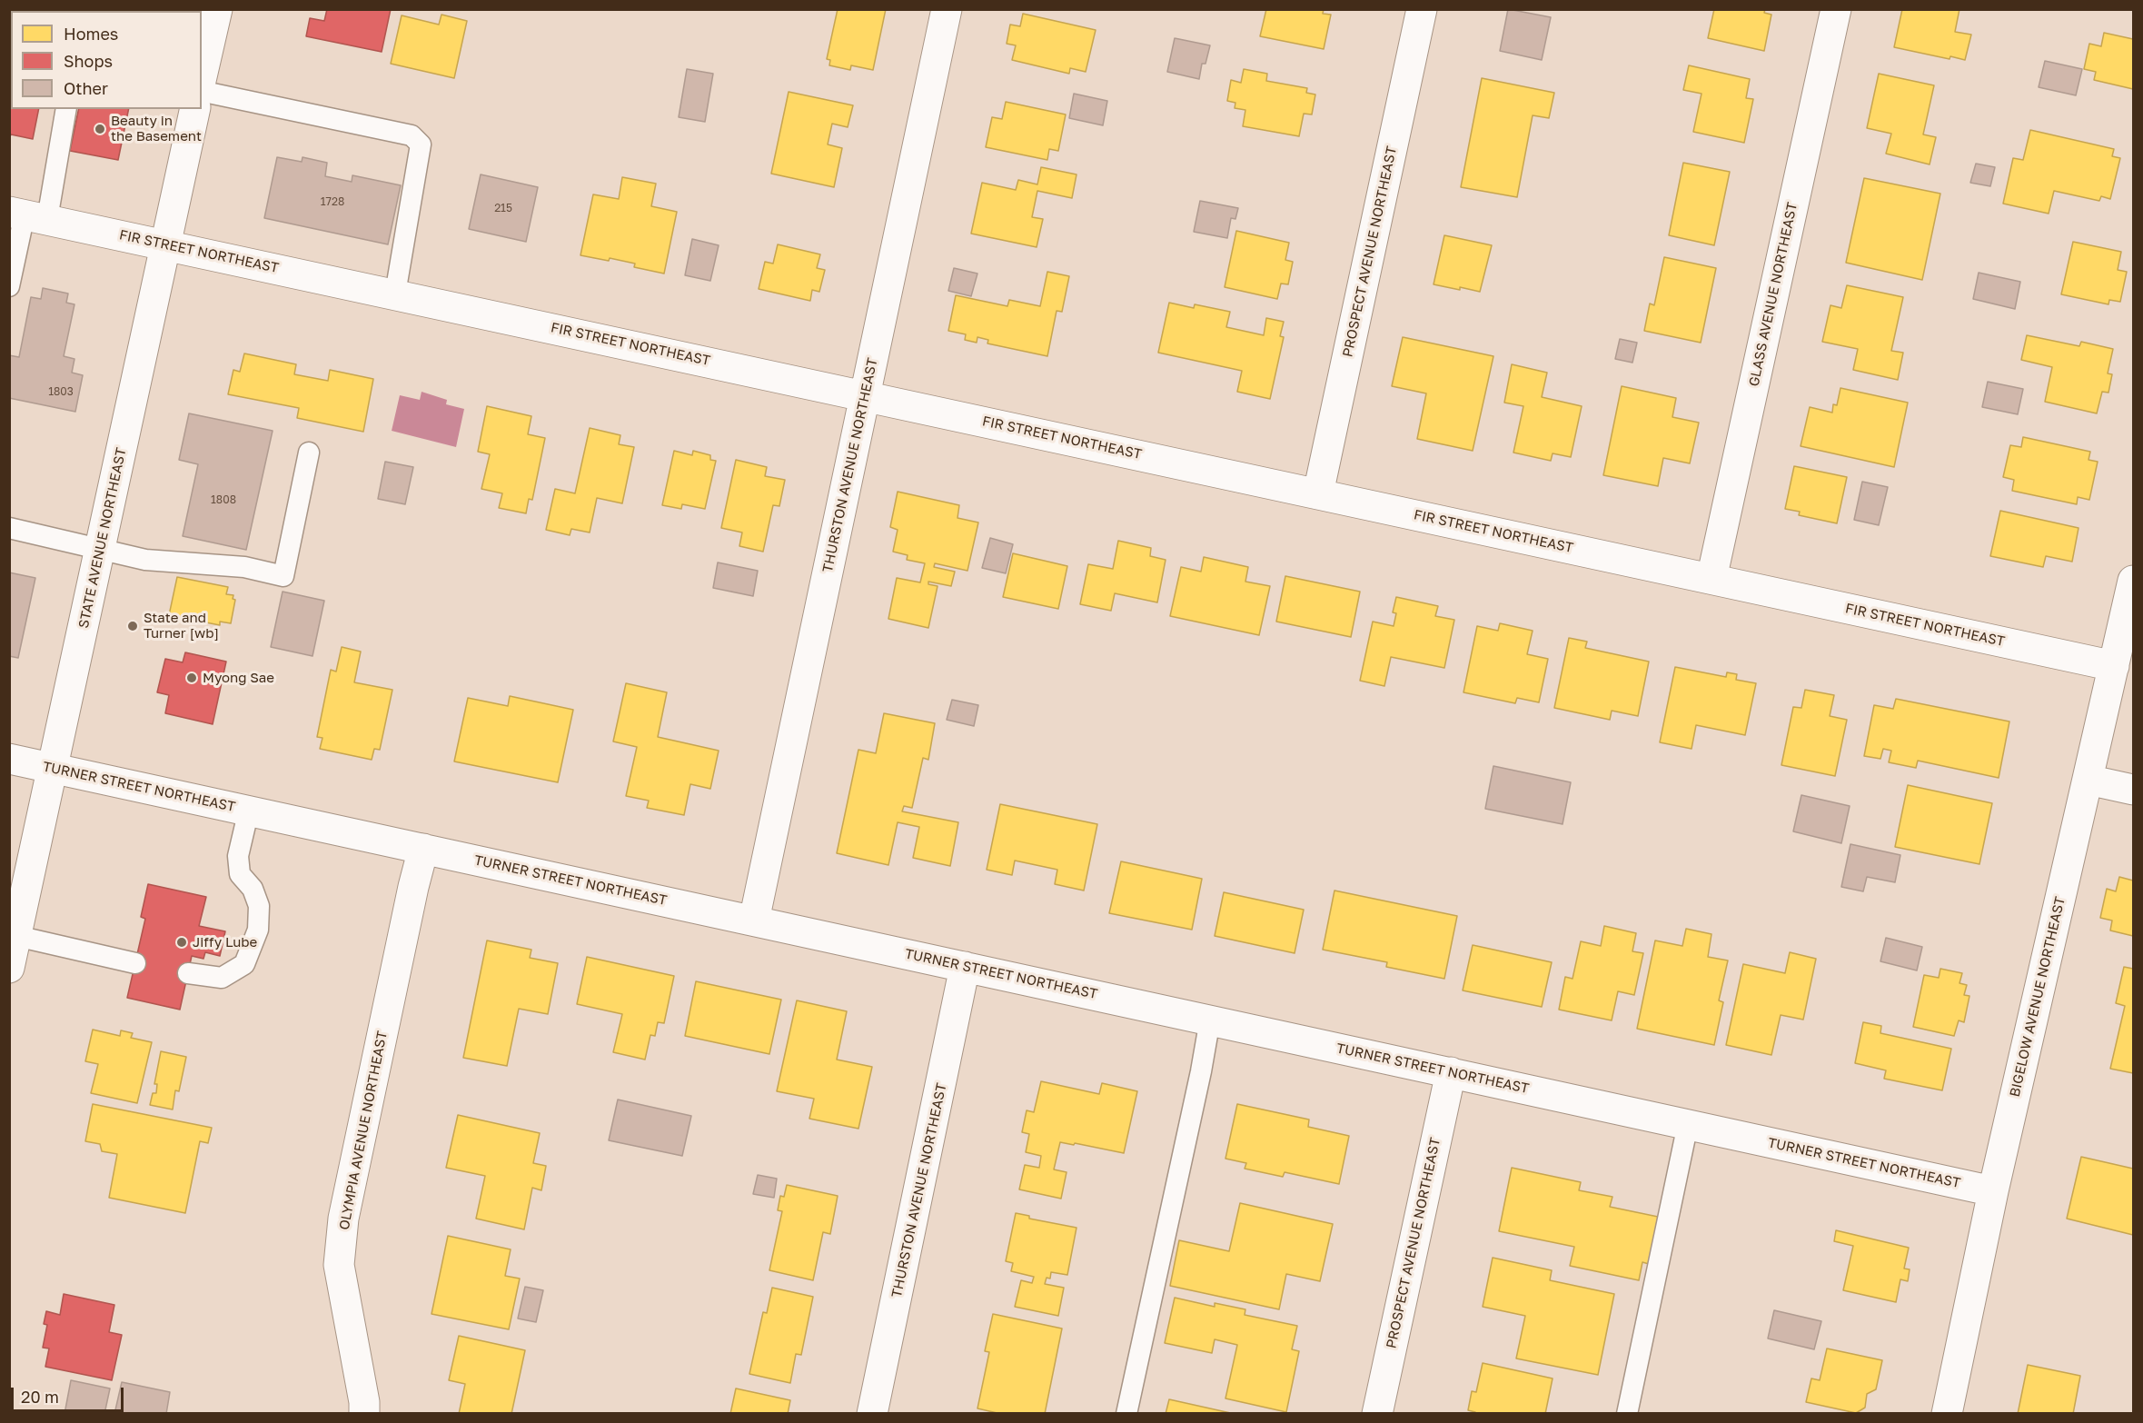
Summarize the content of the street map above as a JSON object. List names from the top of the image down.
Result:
{
  "streets": {
    "street": [
      "FIR STREET NORTHEAST",
      "PROSPECT AVENUE NORTHEAST",
      "GLASS AVENUE NORTHEAST",
      "THURSTON AVENUE NORTHEAST",
      "STATE AVENUE NORTHEAST",
      "TURNER STREET NORTHEAST",
      "BIGELOW AVENUE NORTHEAST",
      "OLYMPIA AVENUE NORTHEAST"
    ]
  },
  "crossings": [
    ["FIR STREET NORTHEAST", "PROSPECT AVENUE NORTHEAST"],
    ["FIR STREET NORTHEAST", "GLASS AVENUE NORTHEAST"],
    ["FIR STREET NORTHEAST", "THURSTON AVENUE NORTHEAST"],
    ["FIR STREET NORTHEAST", "STATE AVENUE NORTHEAST"],
    ["FIR STREET NORTHEAST", "BIGELOW AVENUE NORTHEAST"],
    ["PROSPECT AVENUE NORTHEAST", "TURNER STREET NORTHEAST"],
    ["THURSTON AVENUE NORTHEAST", "TURNER STREET NORTHEAST"],
    ["STATE AVENUE NORTHEAST", "TURNER STREET NORTHEAST"],
    ["TURNER STREET NORTHEAST", "BIGELOW AVENUE NORTHEAST"],
    ["TURNER STREET NORTHEAST", "OLYMPIA AVENUE NORTHEAST"]
  ],
  "places": [
    "Beauty in the Basement",
    "State and Turner [wb]",
    "Myong Sae",
    "Jiffy Lube"
  ],
  "house_numbers": [
    "1728",
    "215",
    "1803",
    "1808"
  ],
  "legend": ["Homes", "Shops", "Other"],
  "scale_bar": "20 m"
}
